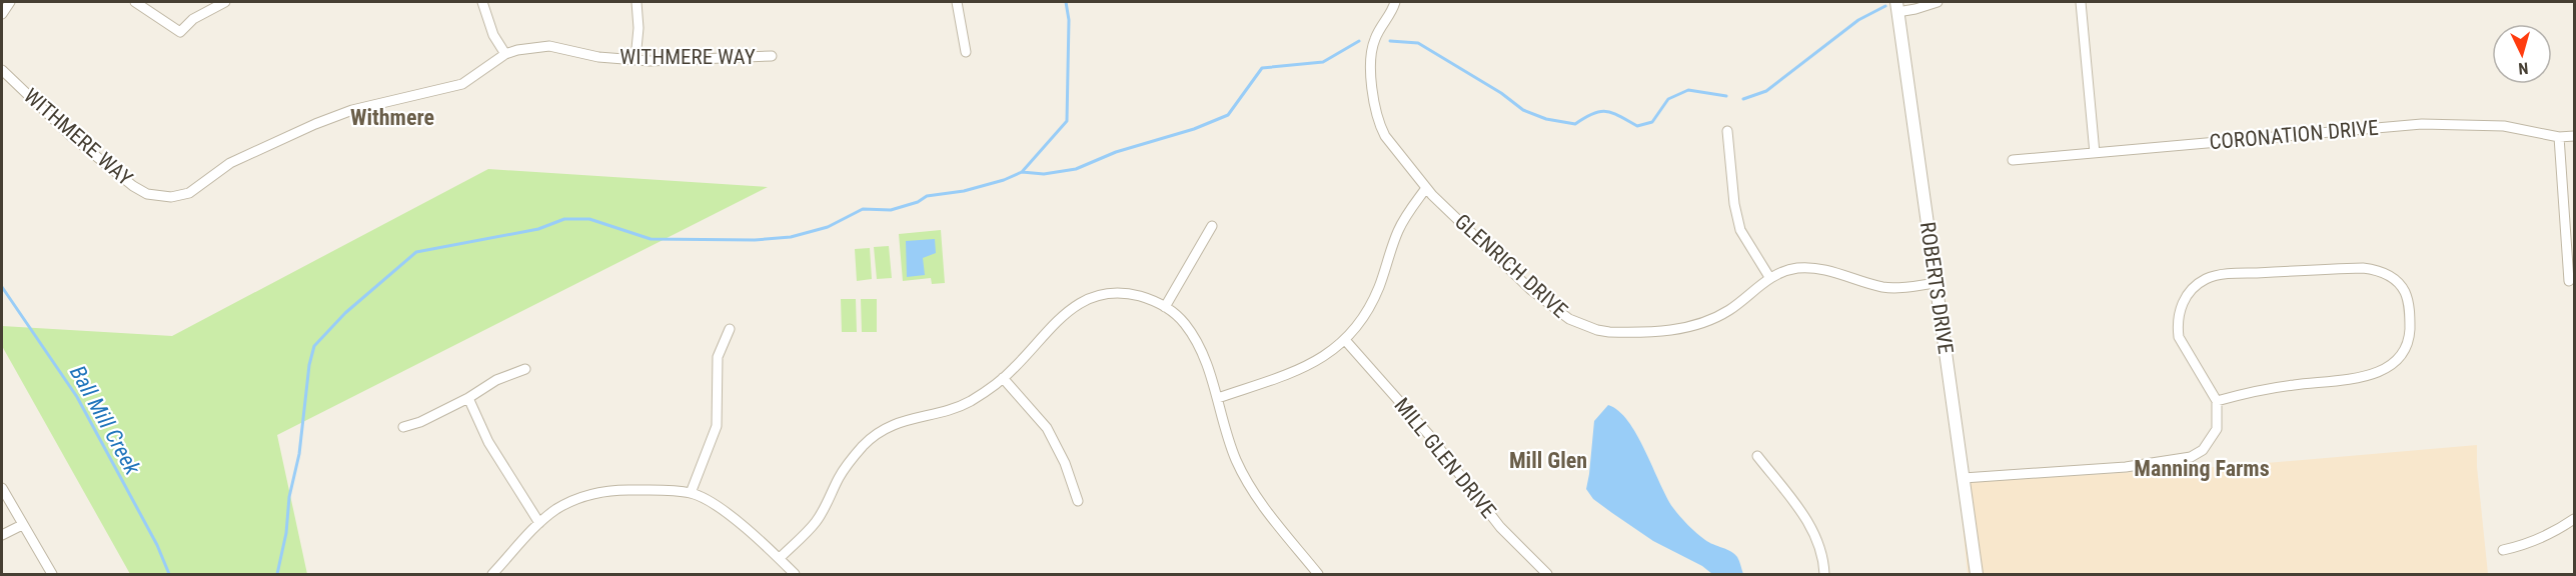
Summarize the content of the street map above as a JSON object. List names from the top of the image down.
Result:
{
  "streets": {
    "street": [
      "WITHMERE WAY",
      "CORONATION DRIVE",
      "GLENRICH DRIVE",
      "ROBERTS DRIVE",
      "MILL GLEN DRIVE"
    ]
  },
  "crossings": [
    ["GLENRICH DRIVE", "ROBERTS DRIVE"]
  ],
  "districts": ["Withmere", "Mill Glen", "Manning Farms"],
  "water": ["Ball Mill Creek"],
  "north": "bottom"
}
